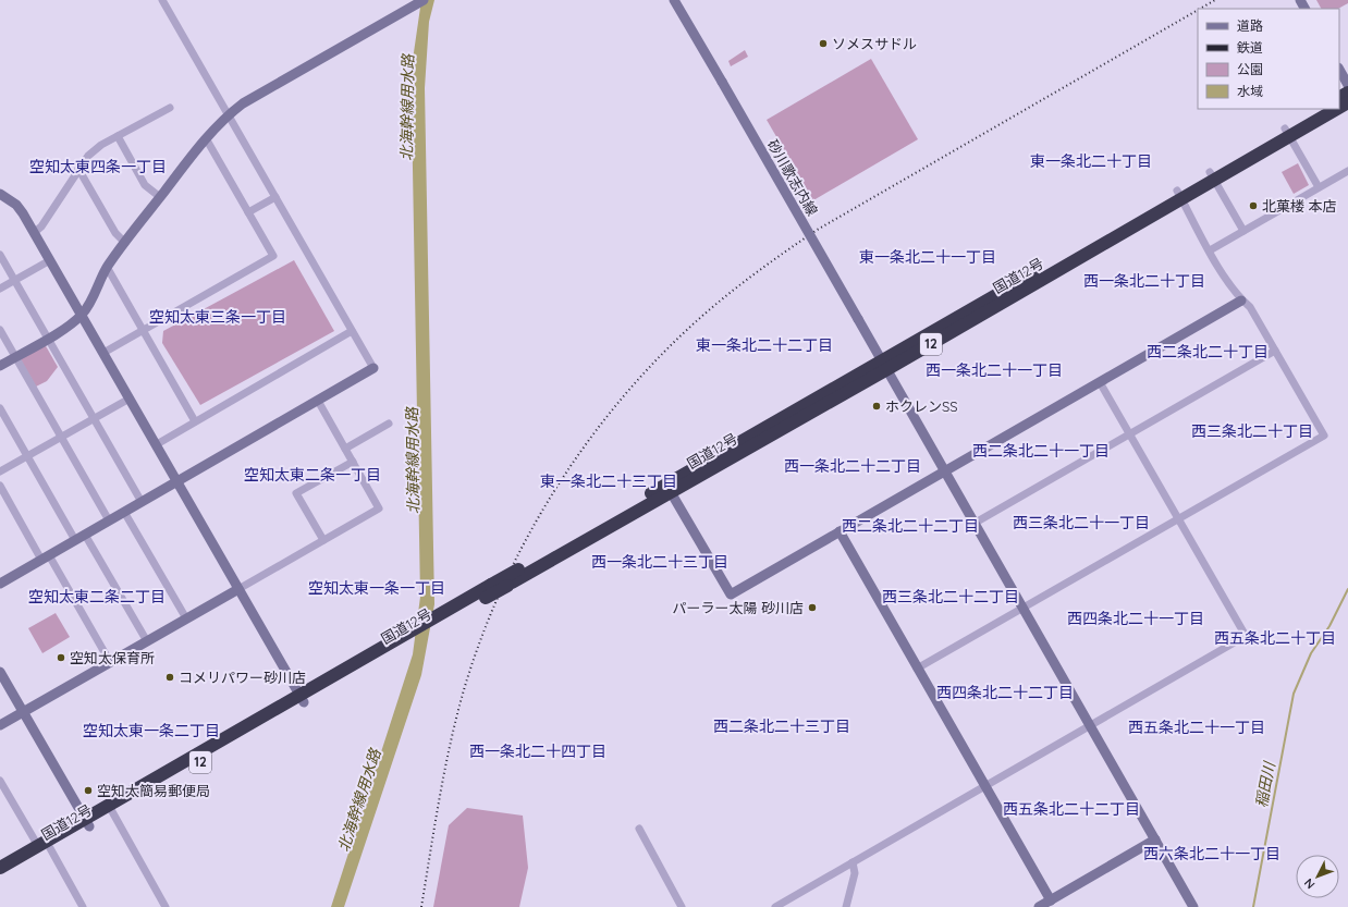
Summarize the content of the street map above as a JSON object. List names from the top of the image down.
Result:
{
  "streets": {
    "highway": ["国道12号", "12"],
    "street": ["砂川歌志内線"]
  },
  "crossings": [
    ["砂川歌志内線", "国道12号"]
  ],
  "districts": [
    "東一条北二十丁目",
    "空知太東四条一丁目",
    "東一条北二十一丁目",
    "西一条北二十丁目",
    "空知太東三条一丁目",
    "東一条北二十二丁目",
    "西二条北二十丁目",
    "西一条北二十一丁目",
    "西三条北二十丁目",
    "西二条北二十一丁目",
    "西一条北二十二丁目",
    "空知太東二条一丁目",
    "東一条北二十三丁目",
    "西三条北二十一丁目",
    "西二条北二十二丁目",
    "西一条北二十三丁目",
    "空知太東一条一丁目",
    "空知太東二条二丁目",
    "西三条北二十二丁目",
    "西四条北二十一丁目",
    "西五条北二十丁目",
    "西四条北二十二丁目",
    "西二条北二十三丁目",
    "西五条北二十一丁目",
    "空知太東一条二丁目",
    "西一条北二十四丁目",
    "西五条北二十二丁目",
    "西六条北二十一丁目"
  ],
  "water": ["北海幹線用水路", "稲田川"],
  "places": [
    "ソメスサドル",
    "北菓楼 本店",
    "ホクレンSS",
    "パーラー太陽 砂川店",
    "空知太保育所",
    "コメリパワー砂川店",
    "空知太簡易郵便局"
  ],
  "legend": [
    "道路",
    "鉄道",
    "公園",
    "水域"
  ],
  "north": "bottom left"
}
